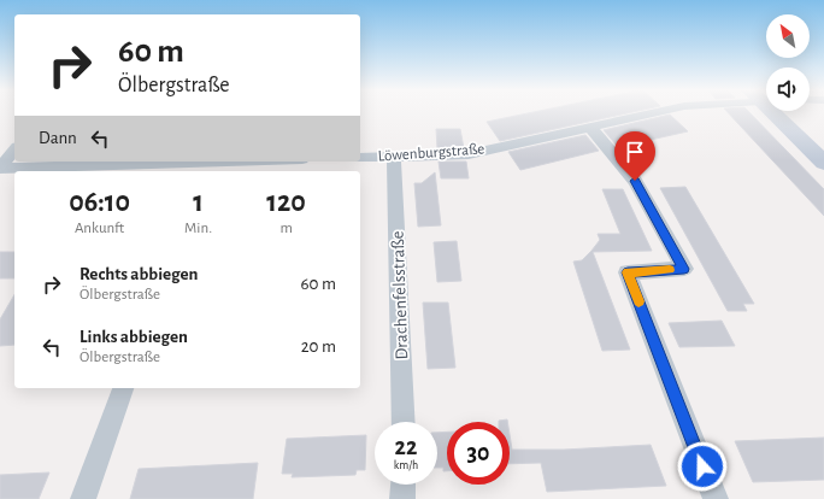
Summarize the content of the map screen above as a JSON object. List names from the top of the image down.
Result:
{
  "streets": {
    "street": ["Löwenburgstraße", "Drachenfelsstraße"]
  },
  "crossings": [
    ["Löwenburgstraße", "Drachenfelsstraße"]
  ],
  "north": "top left",
  "page": {
    "turn": ["60 m", "Ölbergstraße"],
    "then": "Dann",
    "eta": [
      "06:10",
      "Ankunft",
      "1",
      "Min.",
      "120",
      "m"
    ],
    "list": [
      {
        "name": "Rechts abbiegen",
        "note": "Ölbergstraße",
        "value": "60 m"
      },
      {
        "name": "Links abbiegen",
        "note": "Ölbergstraße",
        "value": "20 m"
      }
    ],
    "speed": "22 km/h",
    "limit": "30"
  }
}
